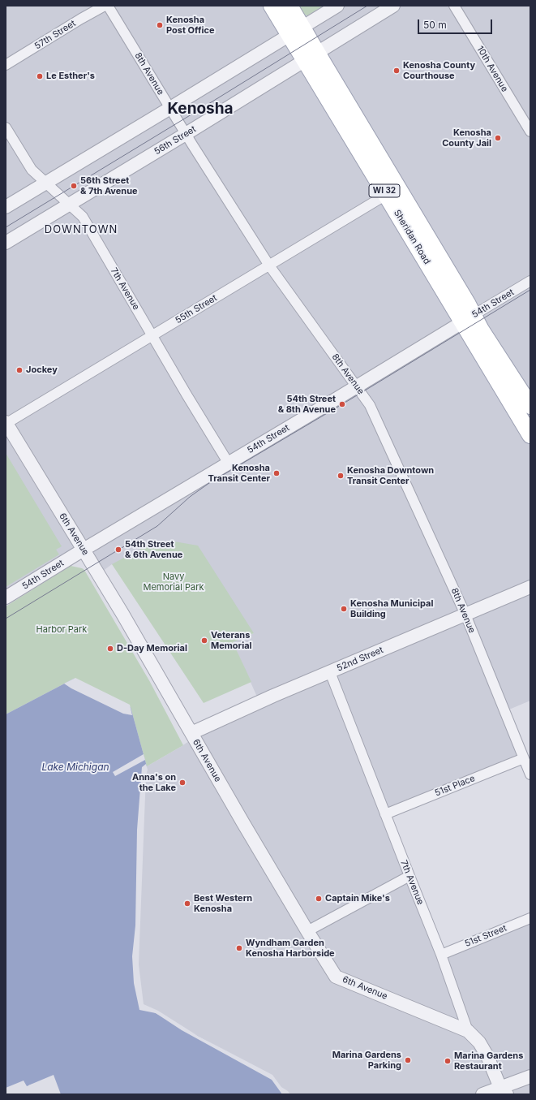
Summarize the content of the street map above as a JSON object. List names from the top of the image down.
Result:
{
  "streets": {
    "main road": ["WI 32", "Sheridan Road"],
    "street": [
      "57th Street",
      "10th Avenue",
      "8th Avenue",
      "56th Street",
      "7th Avenue",
      "54th Street",
      "55th Street",
      "6th Avenue",
      "52nd Street",
      "51st Place",
      "51st Street"
    ]
  },
  "crossings": [
    ["8th Avenue", "56th Street"],
    ["8th Avenue", "54th Street"],
    ["8th Avenue", "55th Street"],
    ["8th Avenue", "52nd Street"],
    ["8th Avenue", "51st Place"],
    ["56th Street", "Sheridan Road"],
    ["56th Street", "7th Avenue"],
    ["Sheridan Road", "54th Street"],
    ["Sheridan Road", "55th Street"],
    ["7th Avenue", "54th Street"],
    ["7th Avenue", "55th Street"],
    ["7th Avenue", "6th Avenue"],
    ["7th Avenue", "52nd Street"],
    ["7th Avenue", "51st Place"],
    ["7th Avenue", "51st Street"],
    ["54th Street", "6th Avenue"],
    ["55th Street", "6th Avenue"],
    ["6th Avenue", "52nd Street"]
  ],
  "districts": ["Kenosha", "DOWNTOWN"],
  "water": ["Lake Michigan"],
  "parks": ["Navy Memorial Park", "Harbor Park"],
  "places": [
    "Kenosha Post Office",
    "Kenosha County Courthouse",
    "Le Esther's",
    "Kenosha County Jail",
    "56th Street & 7th Avenue",
    "Jockey",
    "54th Street & 8th Avenue",
    "Kenosha Transit Center",
    "Kenosha Downtown Transit Center",
    "54th Street & 6th Avenue",
    "Kenosha Municipal Building",
    "Veterans Memorial",
    "D-Day Memorial",
    "Anna's on the Lake",
    "Captain Mike's",
    "Best Western Kenosha",
    "Wyndham Garden Kenosha Harborside",
    "Marina Gardens Parking",
    "Marina Gardens Restaurant"
  ],
  "scale_bar": "50 m"
}
